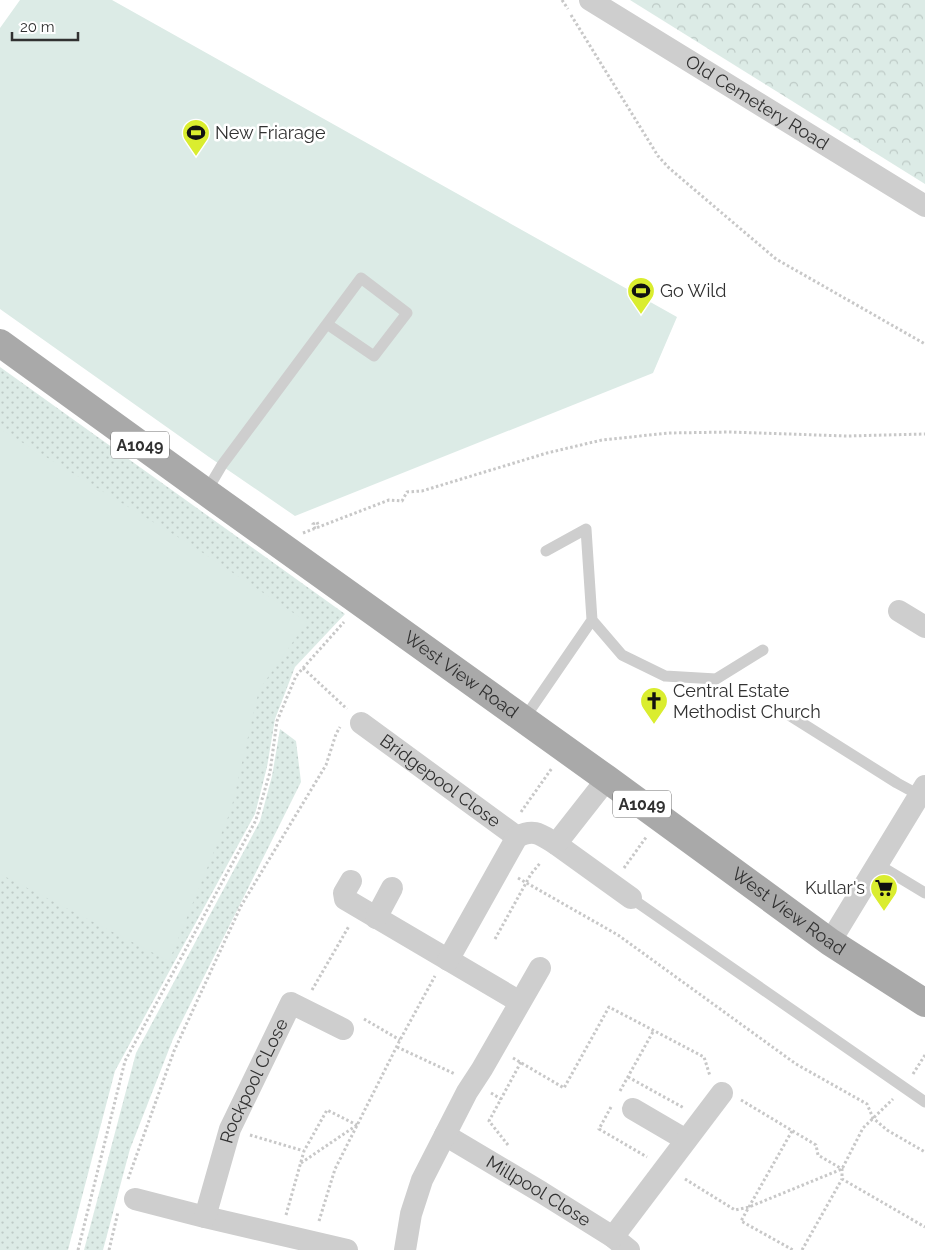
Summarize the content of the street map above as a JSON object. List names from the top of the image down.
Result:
{
  "streets": {
    "main road": ["A1049", "West View Road"],
    "street": [
      "Old Cemetery Road",
      "Bridgepool Close",
      "Rockpool CLose",
      "Millpool Close"
    ]
  },
  "places": {
    "sports": ["New Friarage", "Go Wild"],
    "church": ["Central Estate Methodist Church"],
    "supermarket": ["Kullar's"]
  },
  "scale_bar": "20 m"
}
